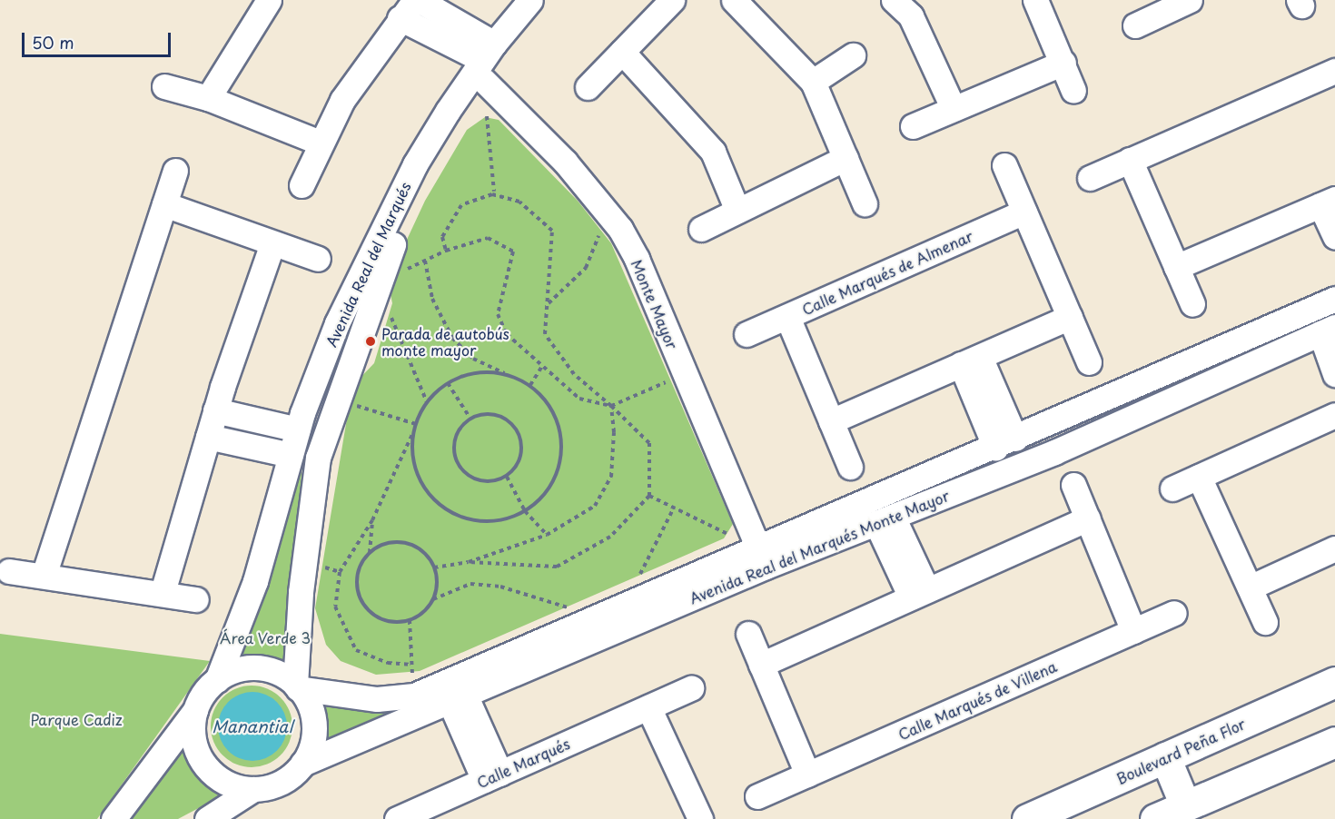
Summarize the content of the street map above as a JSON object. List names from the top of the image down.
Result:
{
  "streets": {
    "main road": ["Boulevard Peña Flor"],
    "street": [
      "Avenida Real del Marqués",
      "Calle Marqués de Almenar",
      "Monte Mayor",
      "Avenida Real del Marqués Monte Mayor",
      "Calle Marqués de Villena",
      "Calle Marqués"
    ]
  },
  "crossings": [
    ["Avenida Real del Marqués", "Monte Mayor"],
    ["Avenida Real del Marqués", "Avenida Real del Marqués Monte Mayor"],
    ["Monte Mayor", "Avenida Real del Marqués Monte Mayor"]
  ],
  "water": ["Manantial"],
  "parks": ["Área Verde 3", "Parque Cadiz"],
  "places": ["Parada de autobús monte mayor"],
  "scale_bar": "50 m"
}
